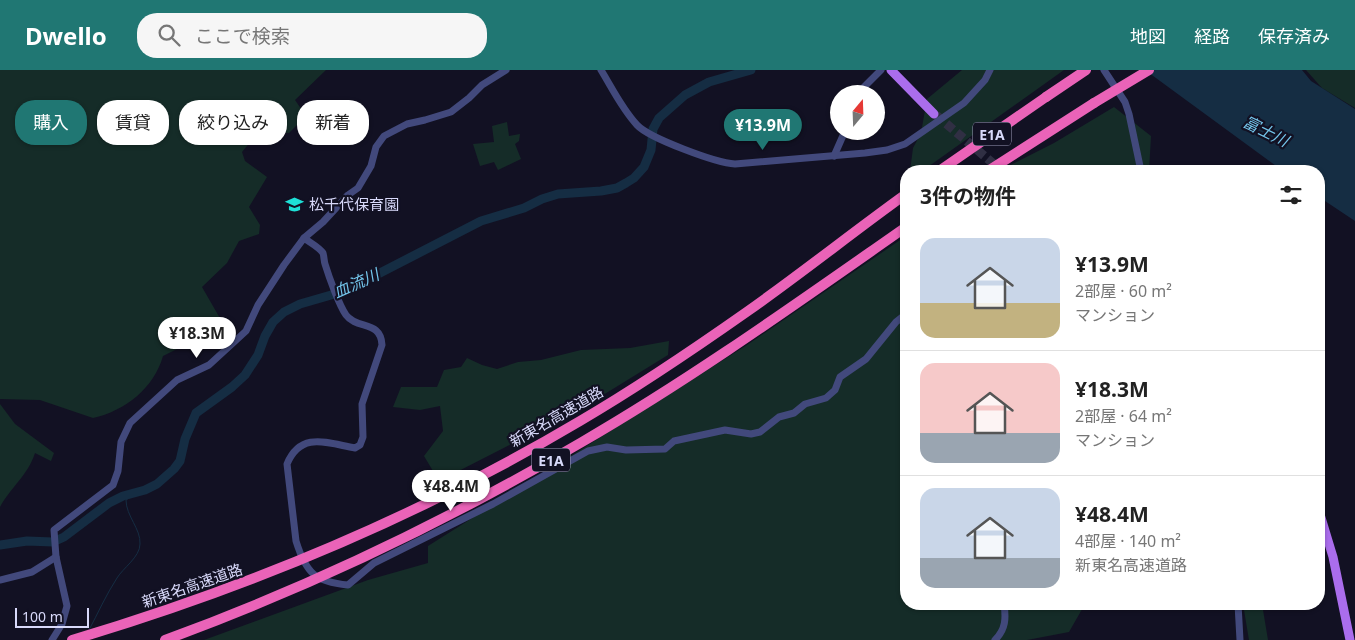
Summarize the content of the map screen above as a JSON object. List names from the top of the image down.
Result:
{
  "streets": {
    "highway": ["E1A", "新東名高速道路"]
  },
  "water": ["富士川", "血流川"],
  "places": {
    "school or university": ["松千代保育園"]
  },
  "scale_bar": "100 m",
  "north": "top",
  "page": {
    "header": "Dwello",
    "search": "ここで検索",
    "nav": ["地図", "経路", "保存済み"],
    "chip": [
      "購入",
      "賃貸",
      "絞り込み",
      "新着"
    ],
    "price": ["¥13.9M", "¥18.3M", "¥48.4M"],
    "heading": "3件の物件",
    "list": [
      {
        "name": "¥13.9M",
        "note": "2部屋 · 60 m² · マンション"
      },
      {
        "name": "¥18.3M",
        "note": "2部屋 · 64 m² · マンション"
      },
      {
        "name": "¥48.4M",
        "note": "4部屋 · 140 m² · 新東名高速道路"
      }
    ],
    "scale": "100 m"
  }
}
